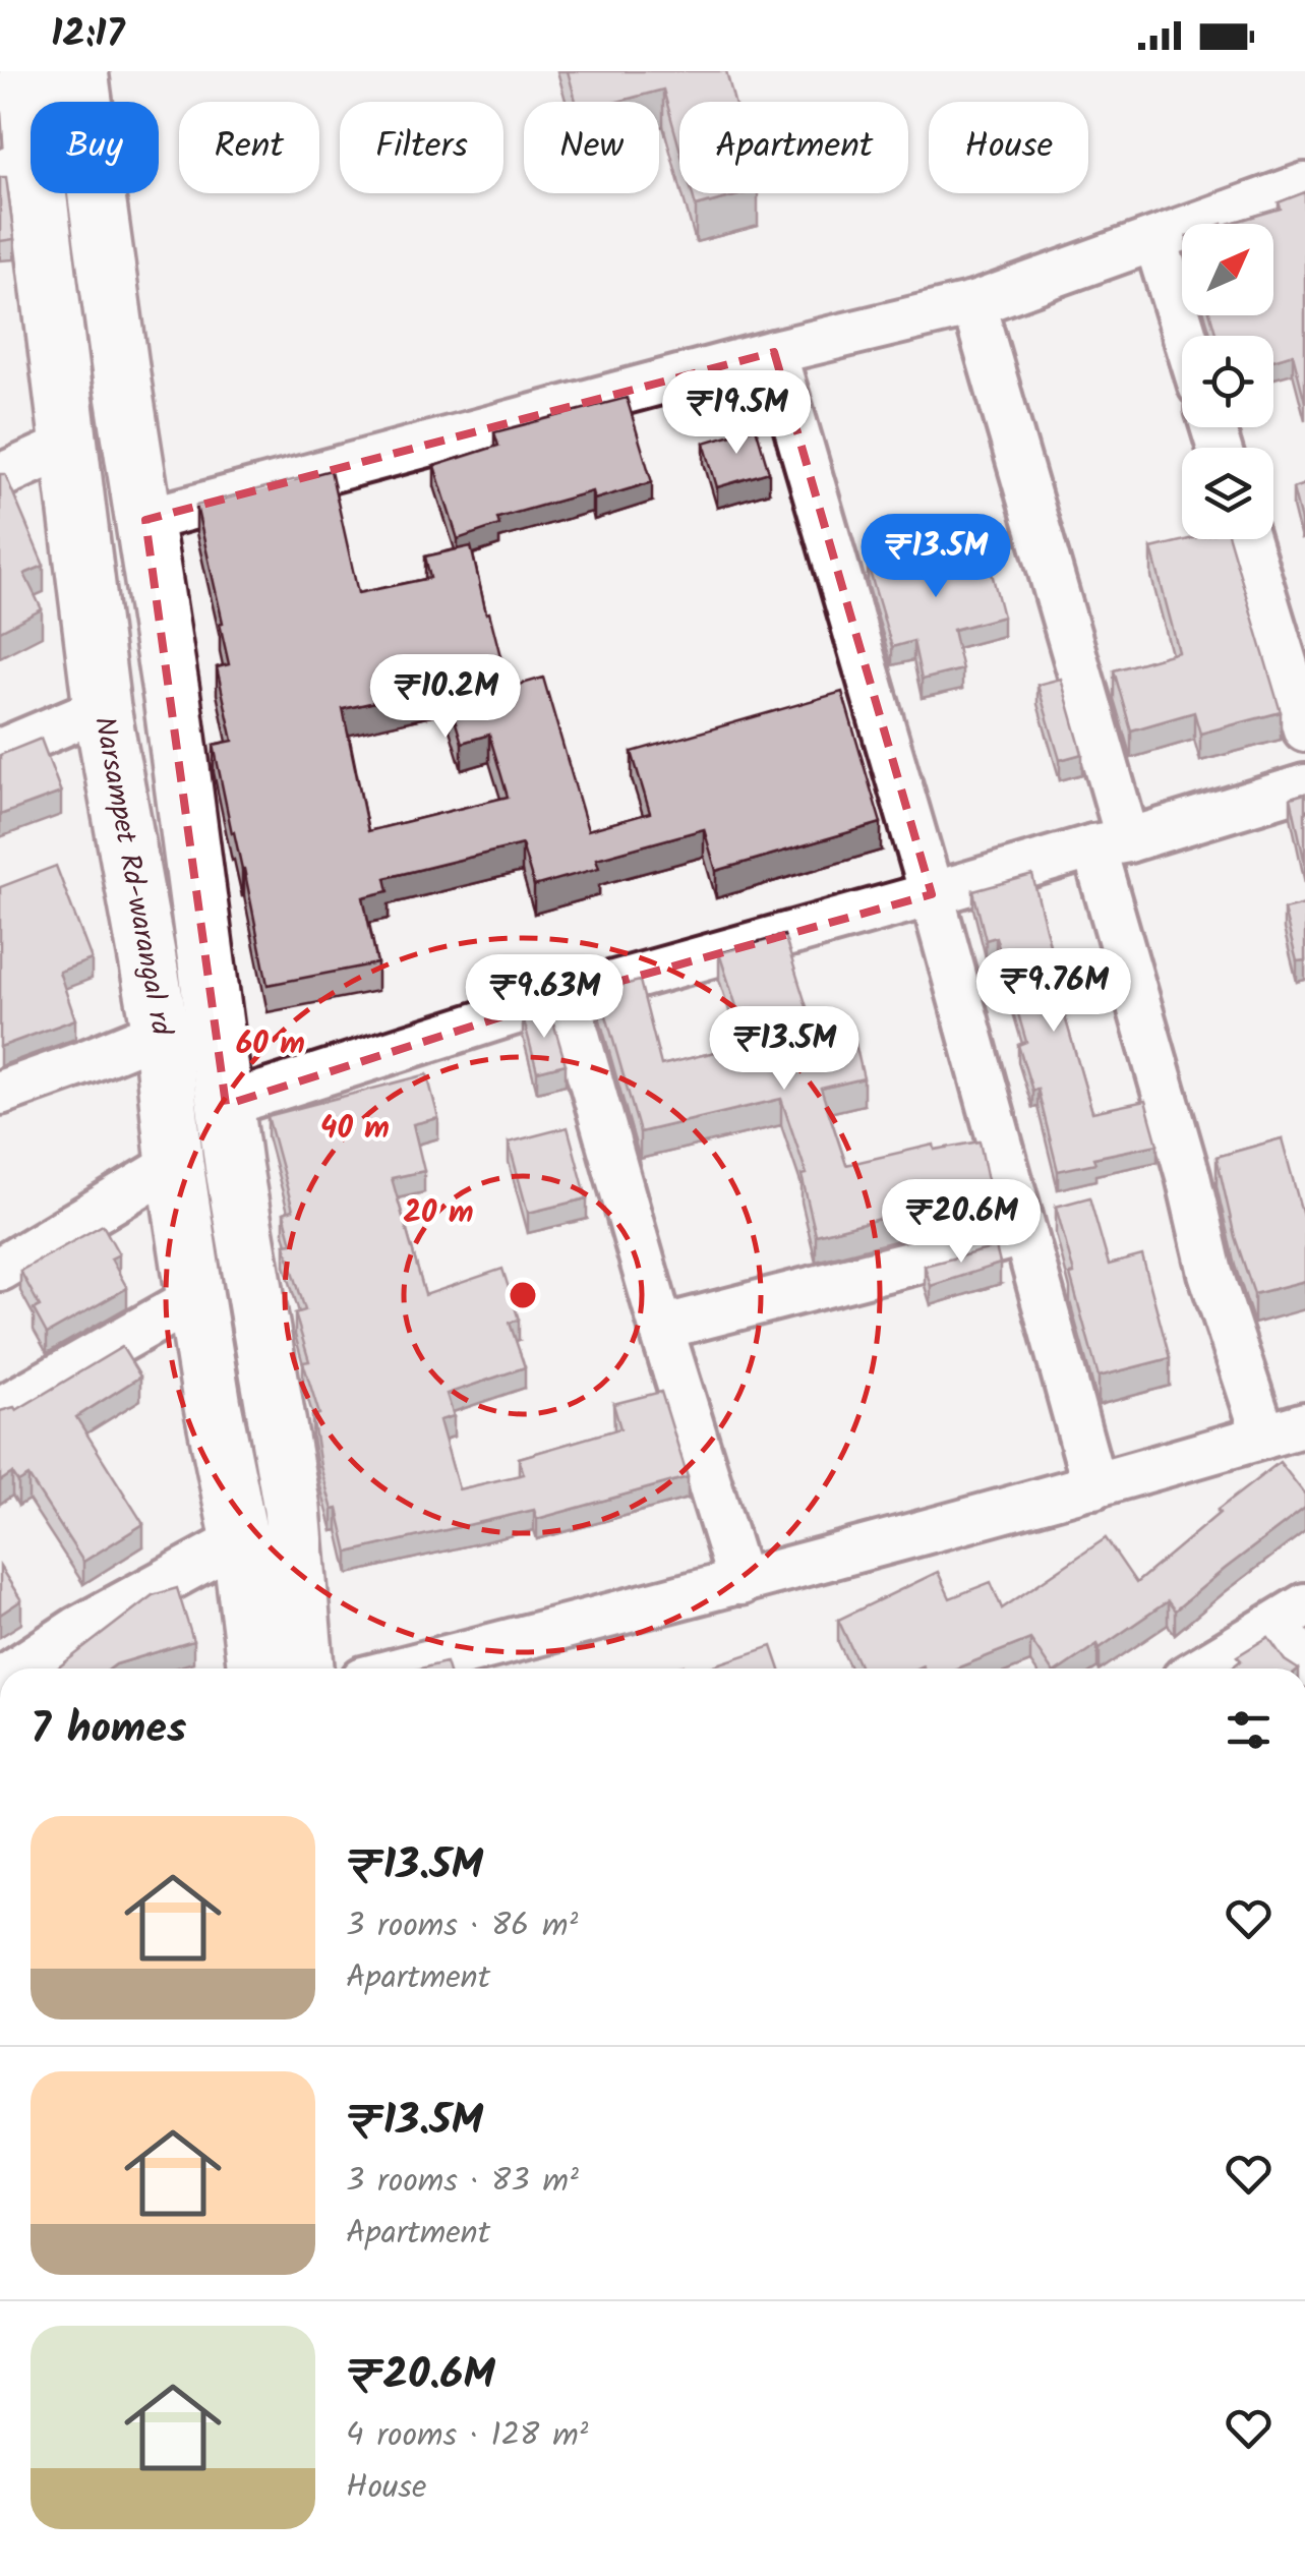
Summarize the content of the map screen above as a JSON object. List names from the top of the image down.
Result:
{
  "streets": {
    "main road": ["Narsampet Rd-warangal rd"]
  },
  "north": "top right",
  "page": {
    "status": "12:17",
    "chip": [
      "Buy",
      "Rent",
      "Filters",
      "New",
      "Apartment",
      "House"
    ],
    "price": [
      "₹19.5M",
      "₹13.5M",
      "₹10.2M",
      "₹9.76M",
      "₹9.63M",
      "₹13.5M",
      "₹20.6M"
    ],
    "heading": "7 homes",
    "list": [
      {
        "name": "₹13.5M",
        "note": "3 rooms · 86 m² · Apartment"
      },
      {
        "name": "₹13.5M",
        "note": "3 rooms · 83 m² · Apartment"
      },
      {
        "name": "₹20.6M",
        "note": "4 rooms · 128 m² · House"
      }
    ]
  },
  "rings": ["60 m", "40 m", "20 m"]
}
